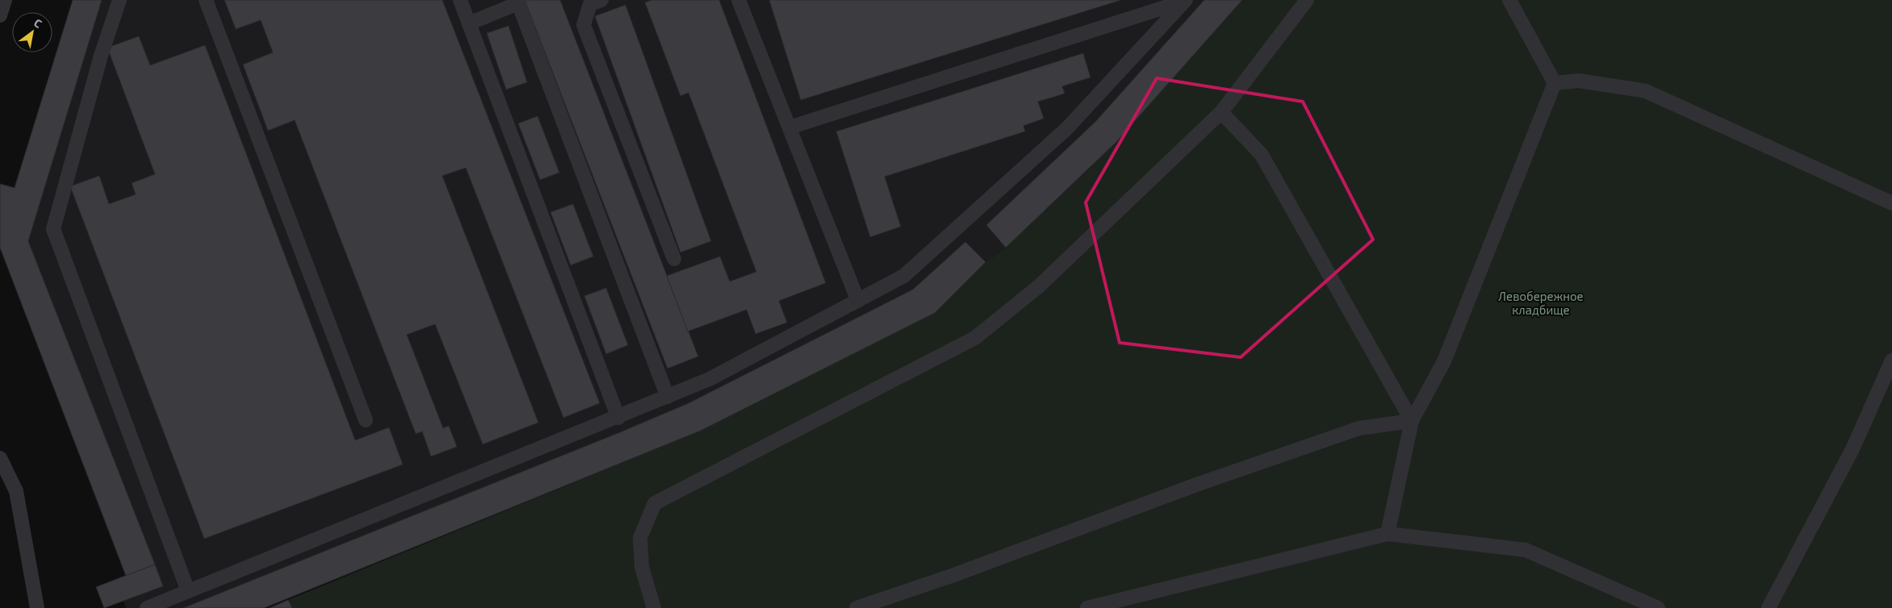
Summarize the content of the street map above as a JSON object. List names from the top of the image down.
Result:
{
  "parks": ["Левобережное кладбище"],
  "north": "top right"
}
